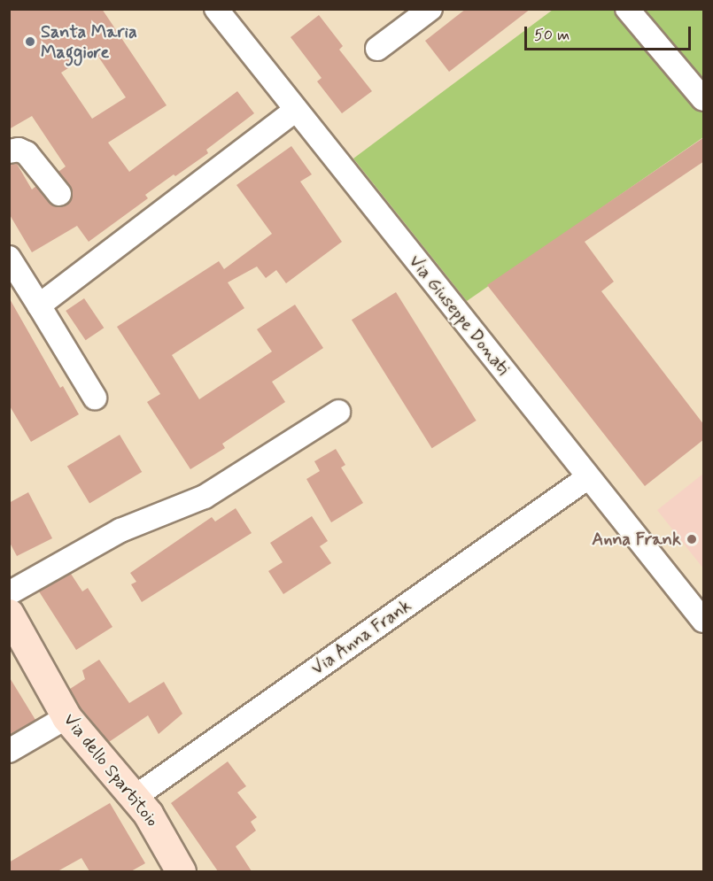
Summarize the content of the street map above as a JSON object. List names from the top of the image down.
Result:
{
  "streets": {
    "main road": ["Via dello Spartitoio"],
    "street": ["Via Giuseppe Donati", "Via Anna Frank"]
  },
  "crossings": [
    ["Via Giuseppe Donati", "Via Anna Frank"],
    ["Via Anna Frank", "Via dello Spartitoio"]
  ],
  "places": ["Santa Maria Maggiore", "Anna Frank"],
  "scale_bar": "50 m"
}
